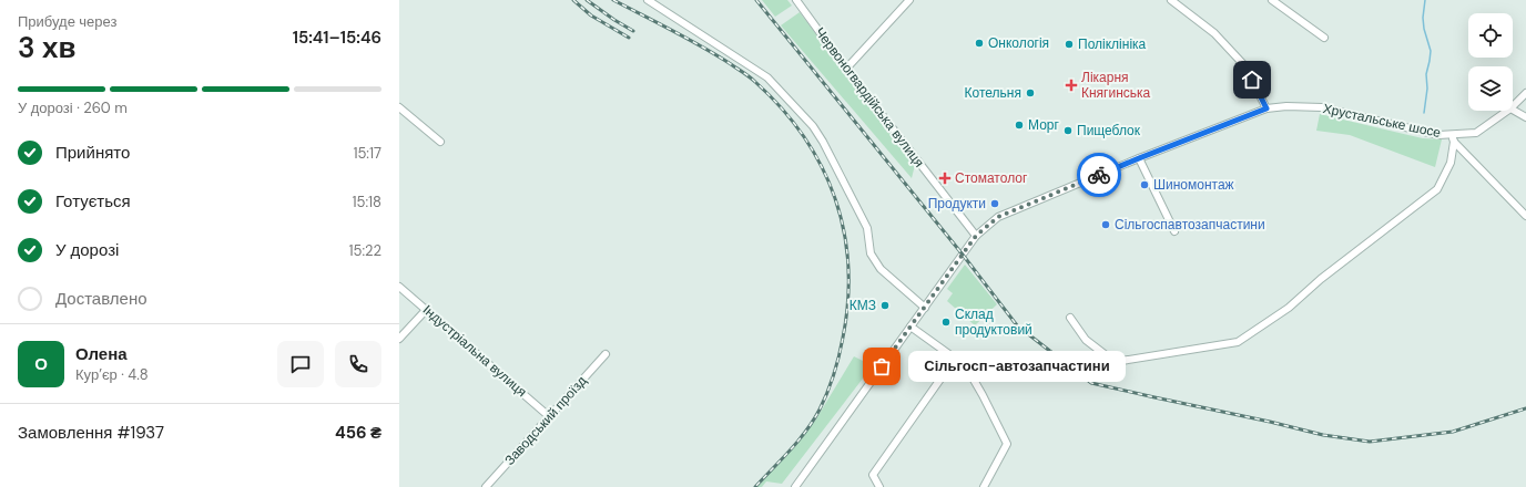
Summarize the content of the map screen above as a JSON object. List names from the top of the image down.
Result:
{
  "streets": {
    "street": [
      "Червоногвардійська вулиця",
      "Хрустальське шосе",
      "Індустріальна вулиця",
      "Заводський проїзд"
    ]
  },
  "crossings": [
    ["Червоногвардійська вулиця", "Хрустальське шосе"],
    ["Індустріальна вулиця", "Заводський проїзд"]
  ],
  "places": {
    "other": [
      "Онкологія",
      "Поліклініка",
      "Котельня",
      "Морг",
      "Пищеблок",
      "Шиномонтаж",
      "Продукти",
      "Сільгоспавтозапчастини",
      "КМЗ",
      "Склад продуктовий",
      "Сільгосп-автозапчастини"
    ],
    "health": ["Лікарня Княгинська", "Стоматолог"]
  },
  "page": {
    "heading": ["3 хв", "Прибуде через", "15:41–15:46"],
    "panel": [
      "Олена",
      "Кур’єр · 4.8",
      "Замовлення #1937",
      "456 ₴"
    ],
    "bar": "У дорозі · 260 m",
    "list": [
      ["Прийнято", "15:17"],
      ["Готується", "15:18"],
      ["У дорозі", "15:22"],
      "Доставлено"
    ],
    "round": "О",
    "bubble": "Сільгосп-автозапчастини"
  }
}
